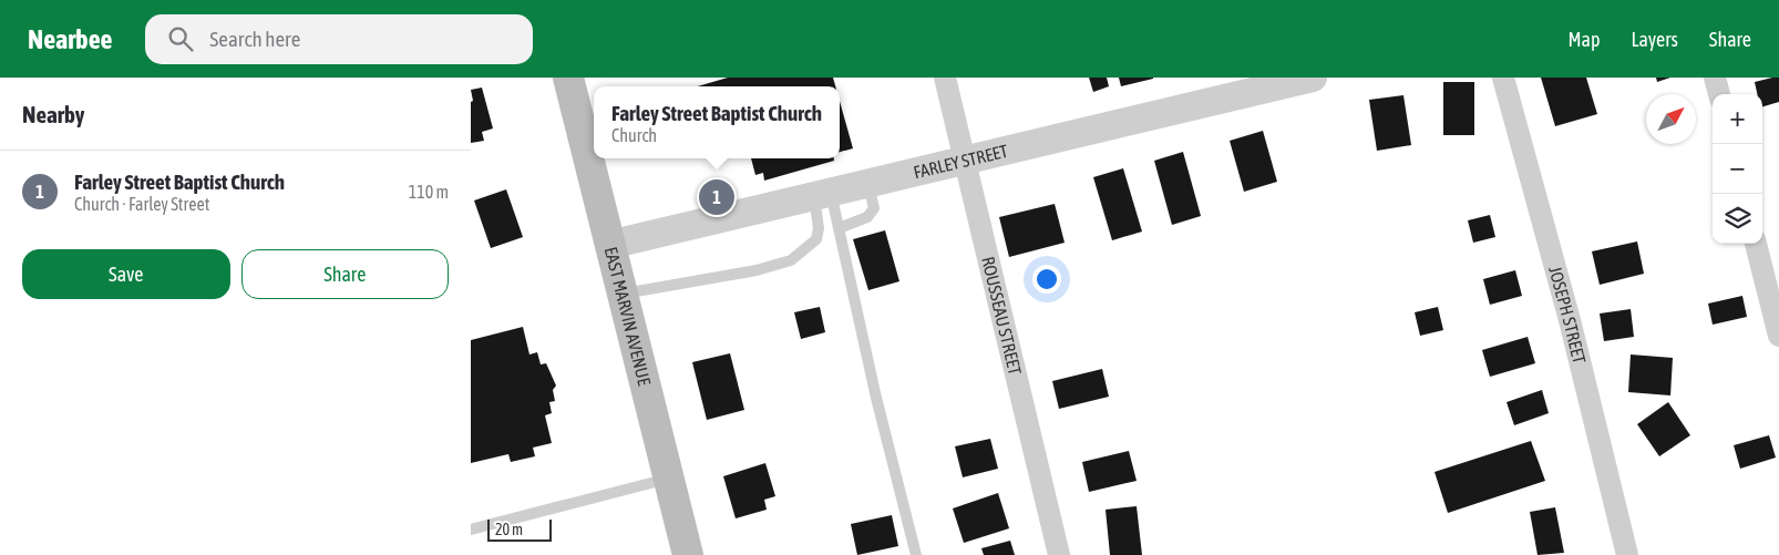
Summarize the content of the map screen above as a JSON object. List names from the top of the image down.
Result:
{
  "streets": {
    "main road": ["EAST MARVIN AVENUE"],
    "street": ["FARLEY STREET", "JOSEPH STREET", "ROUSSEAU STREET"]
  },
  "crossings": [
    ["FARLEY STREET", "EAST MARVIN AVENUE"],
    ["FARLEY STREET", "ROUSSEAU STREET"]
  ],
  "scale_bar": "20 m",
  "north": "top right",
  "page": {
    "header": "Nearbee",
    "search": "Search here",
    "nav": ["Map", "Layers", "Share"],
    "heading": "Nearby",
    "popup": ["Farley Street Baptist Church", "Church"],
    "map_buttons": ["+", "−"],
    "list": [
      {
        "mark": "1",
        "name": "Farley Street Baptist Church",
        "note": "Church · Farley Street",
        "value": "110 m"
      }
    ],
    "pins": "1",
    "buttons": ["Save", "Share"],
    "scale": "20 m"
  }
}
